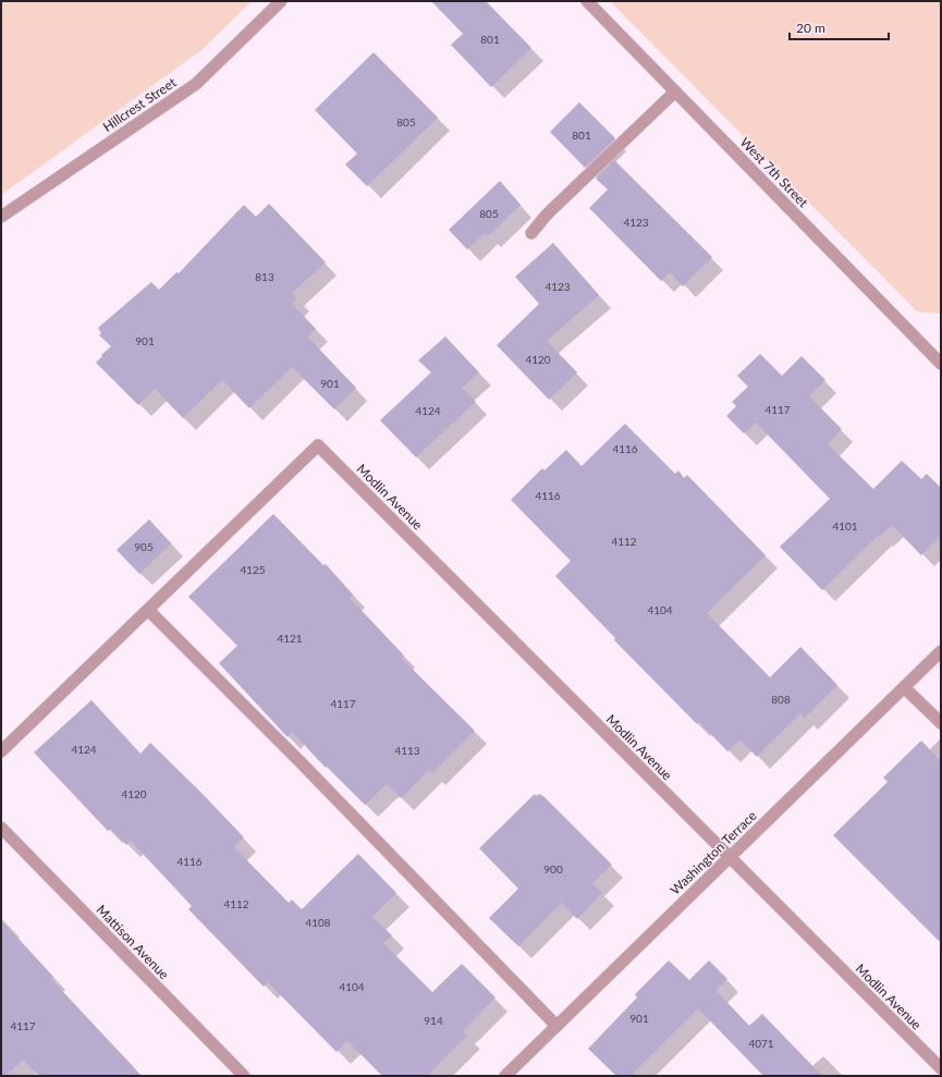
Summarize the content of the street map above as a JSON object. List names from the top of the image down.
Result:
{
  "streets": {
    "street": [
      "Hillcrest Street",
      "West 7th Street",
      "Modlin Avenue",
      "Washington Terrace",
      "Mattison Avenue"
    ]
  },
  "crossings": [
    ["Modlin Avenue", "Washington Terrace"]
  ],
  "house_numbers": [
    "801",
    "805",
    "801",
    "805",
    "4123",
    "813",
    "4123",
    "901",
    "4120",
    "901",
    "4117",
    "4124",
    "4116",
    "4116",
    "4101",
    "4112",
    "905",
    "4125",
    "4104",
    "4121",
    "808",
    "4117",
    "4124",
    "4113",
    "4120",
    "4116",
    "900",
    "4112",
    "4108",
    "4104",
    "901",
    "914",
    "4117",
    "4071"
  ],
  "scale_bar": "20 m"
}
